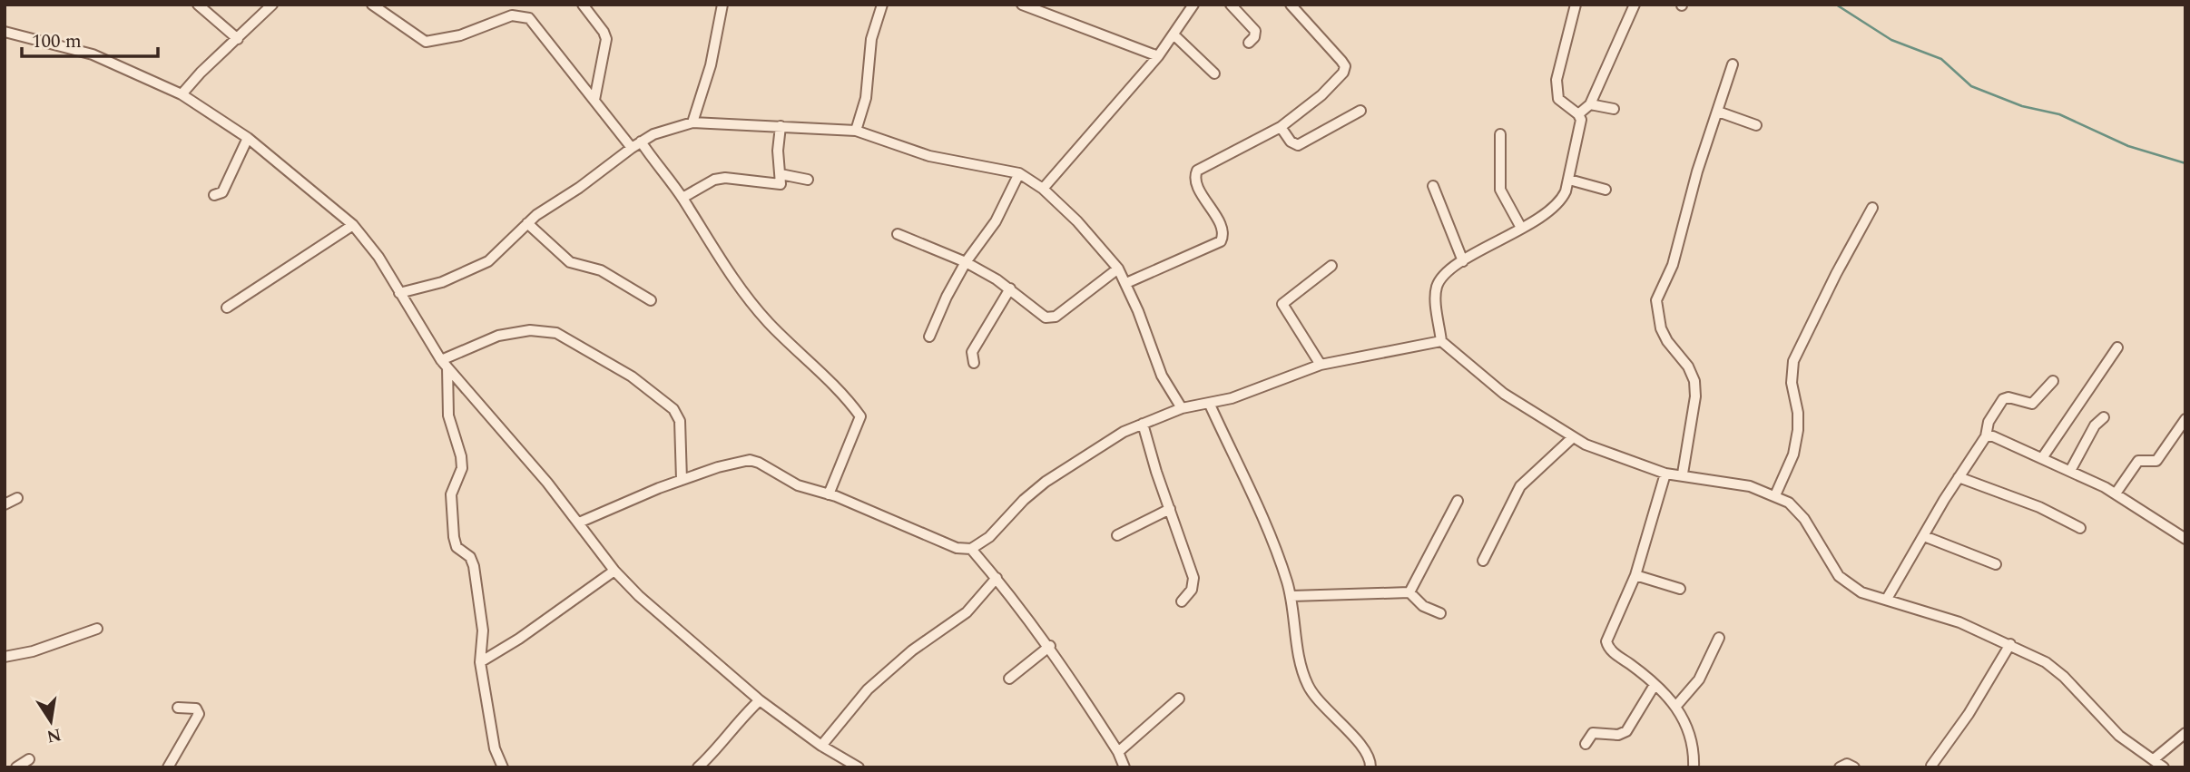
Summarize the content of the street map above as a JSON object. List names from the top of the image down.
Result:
{
  "scale_bar": "100 m",
  "north": "bottom"
}
